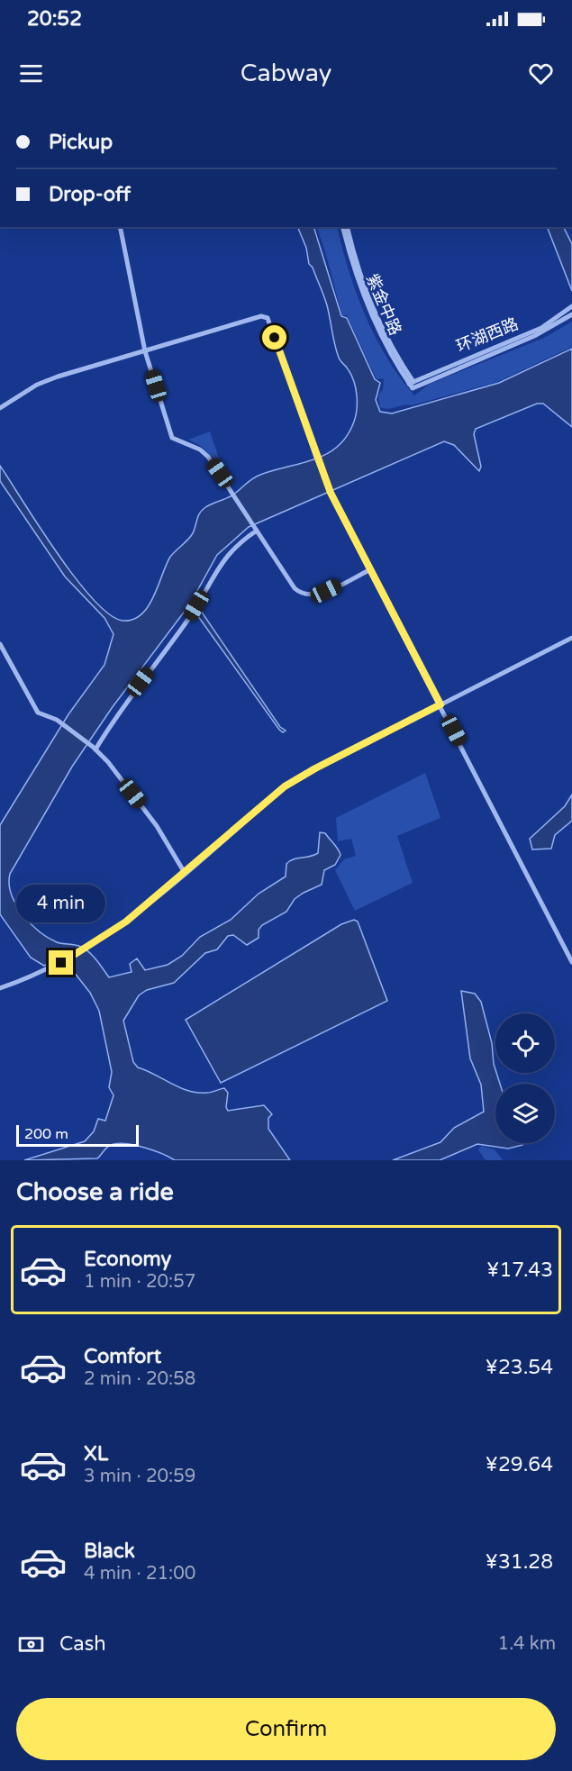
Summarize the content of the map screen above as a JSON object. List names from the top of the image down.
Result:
{
  "streets": {
    "street": ["紫金中路", "环湖西路"]
  },
  "crossings": [
    ["紫金中路", "环湖西路"]
  ],
  "scale_bar": "200 m",
  "page": {
    "status": "20:52",
    "header": "Cabway",
    "banner": ["Pickup", "Drop-off"],
    "bubble": "4 min",
    "scale": "200 m",
    "heading": "Choose a ride",
    "list": [
      {
        "name": "Economy",
        "note": "1 min · 20:57",
        "value": "¥17.43"
      },
      {
        "name": "Comfort",
        "note": "2 min · 20:58",
        "value": "¥23.54"
      },
      {
        "name": "XL",
        "note": "3 min · 20:59",
        "value": "¥29.64"
      },
      {
        "name": "Black",
        "note": "4 min · 21:00",
        "value": "¥31.28"
      }
    ],
    "pay": ["Cash", "1.4 km"],
    "buttons": "Confirm"
  }
}
